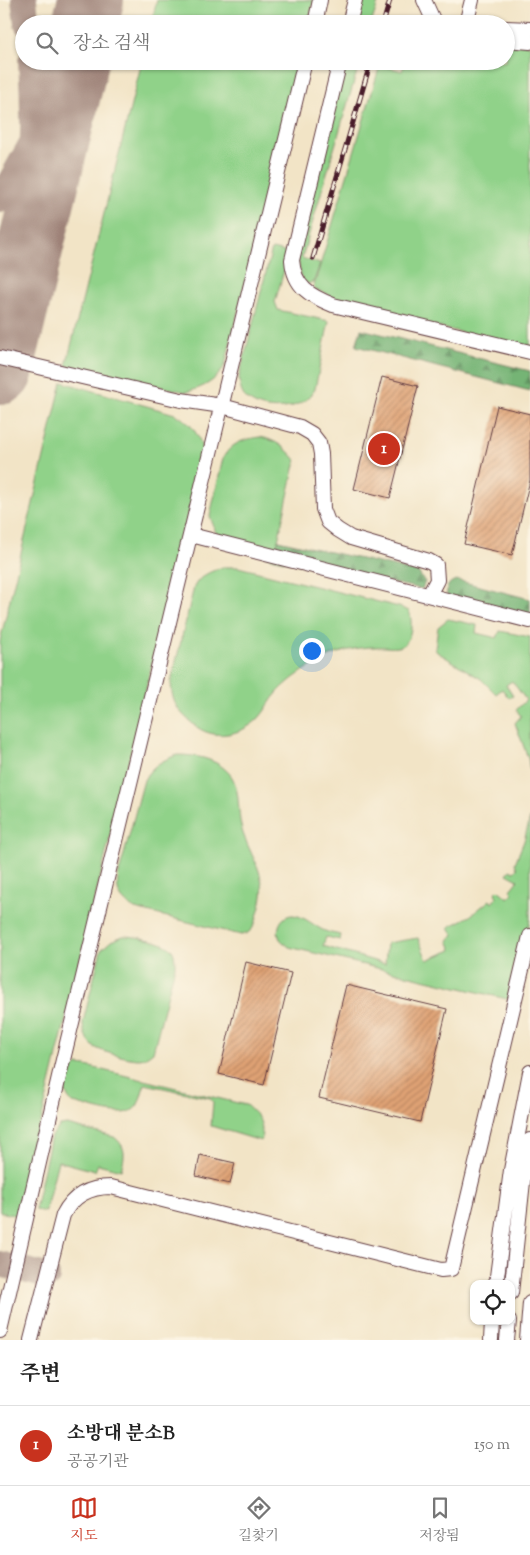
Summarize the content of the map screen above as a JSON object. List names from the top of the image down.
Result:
{
  "page": {
    "search": "장소 검색",
    "pins": "1",
    "heading": "주변",
    "list": [
      {
        "mark": "1",
        "name": "소방대 분소B",
        "note": "공공기관",
        "value": "150 m"
      }
    ],
    "nav": ["지도", "길찾기", "저장됨"]
  }
}
